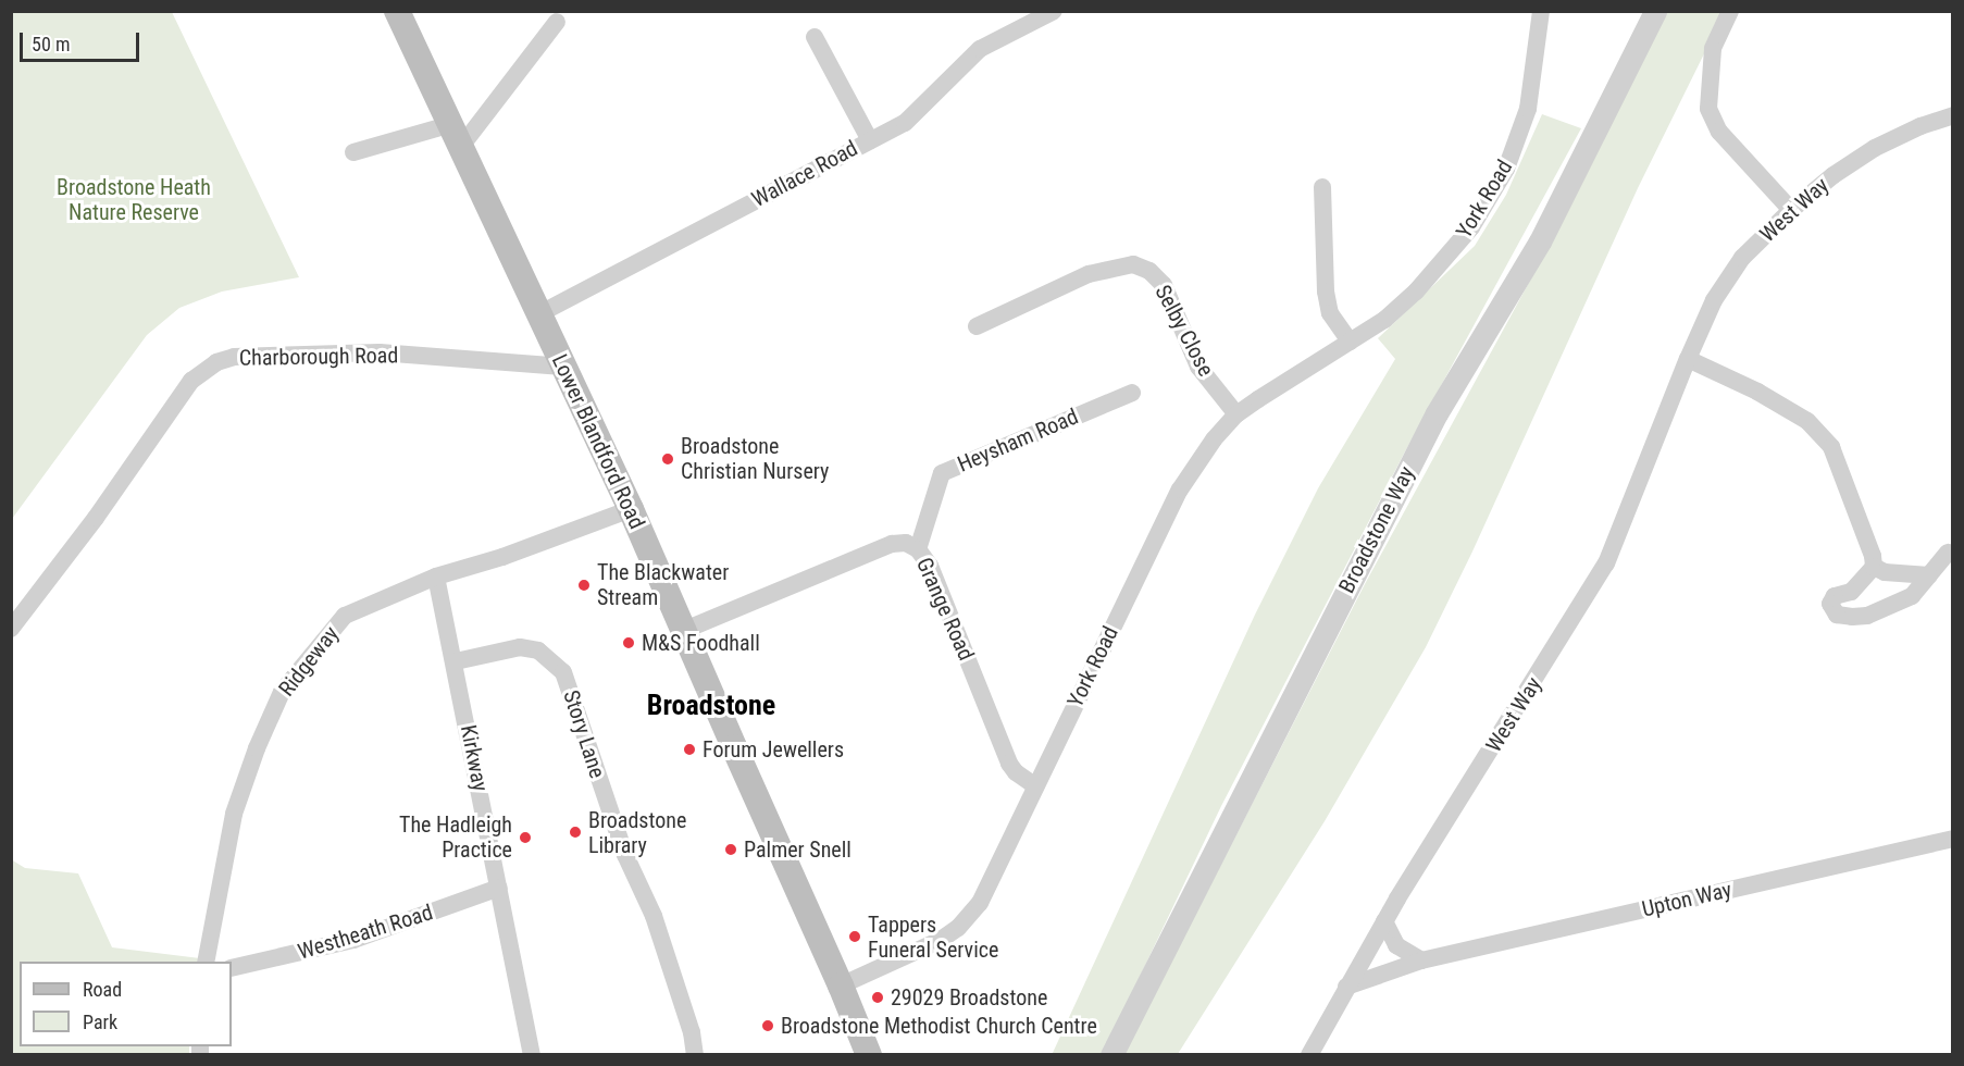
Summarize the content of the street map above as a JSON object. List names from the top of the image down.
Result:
{
  "streets": {
    "main road": ["Lower Blandford Road"],
    "street": [
      "Wallace Road",
      "York Road",
      "West Way",
      "Selby Close",
      "Charborough Road",
      "Heysham Road",
      "Broadstone Way",
      "Grange Road",
      "Ridgeway",
      "Story Lane",
      "Kirkway",
      "Upton Way",
      "Westheath Road"
    ]
  },
  "crossings": [
    ["Wallace Road", "Lower Blandford Road"],
    ["York Road", "Selby Close"],
    ["York Road", "Lower Blandford Road"],
    ["York Road", "Grange Road"],
    ["West Way", "Upton Way"],
    ["Charborough Road", "Lower Blandford Road"],
    ["Heysham Road", "Grange Road"],
    ["Lower Blandford Road", "Grange Road"],
    ["Lower Blandford Road", "Ridgeway"],
    ["Ridgeway", "Kirkway"],
    ["Story Lane", "Kirkway"],
    ["Kirkway", "Westheath Road"]
  ],
  "districts": ["Broadstone"],
  "parks": ["Broadstone Heath Nature Reserve"],
  "places": [
    "Broadstone Christian Nursery",
    "The Blackwater Stream",
    "M&S Foodhall",
    "Forum Jewellers",
    "Broadstone Library",
    "The Hadleigh Practice",
    "Palmer Snell",
    "Tappers Funeral Service",
    "29029 Broadstone",
    "Broadstone Methodist Church Centre"
  ],
  "legend": ["Road", "Park"],
  "scale_bar": "50 m"
}
